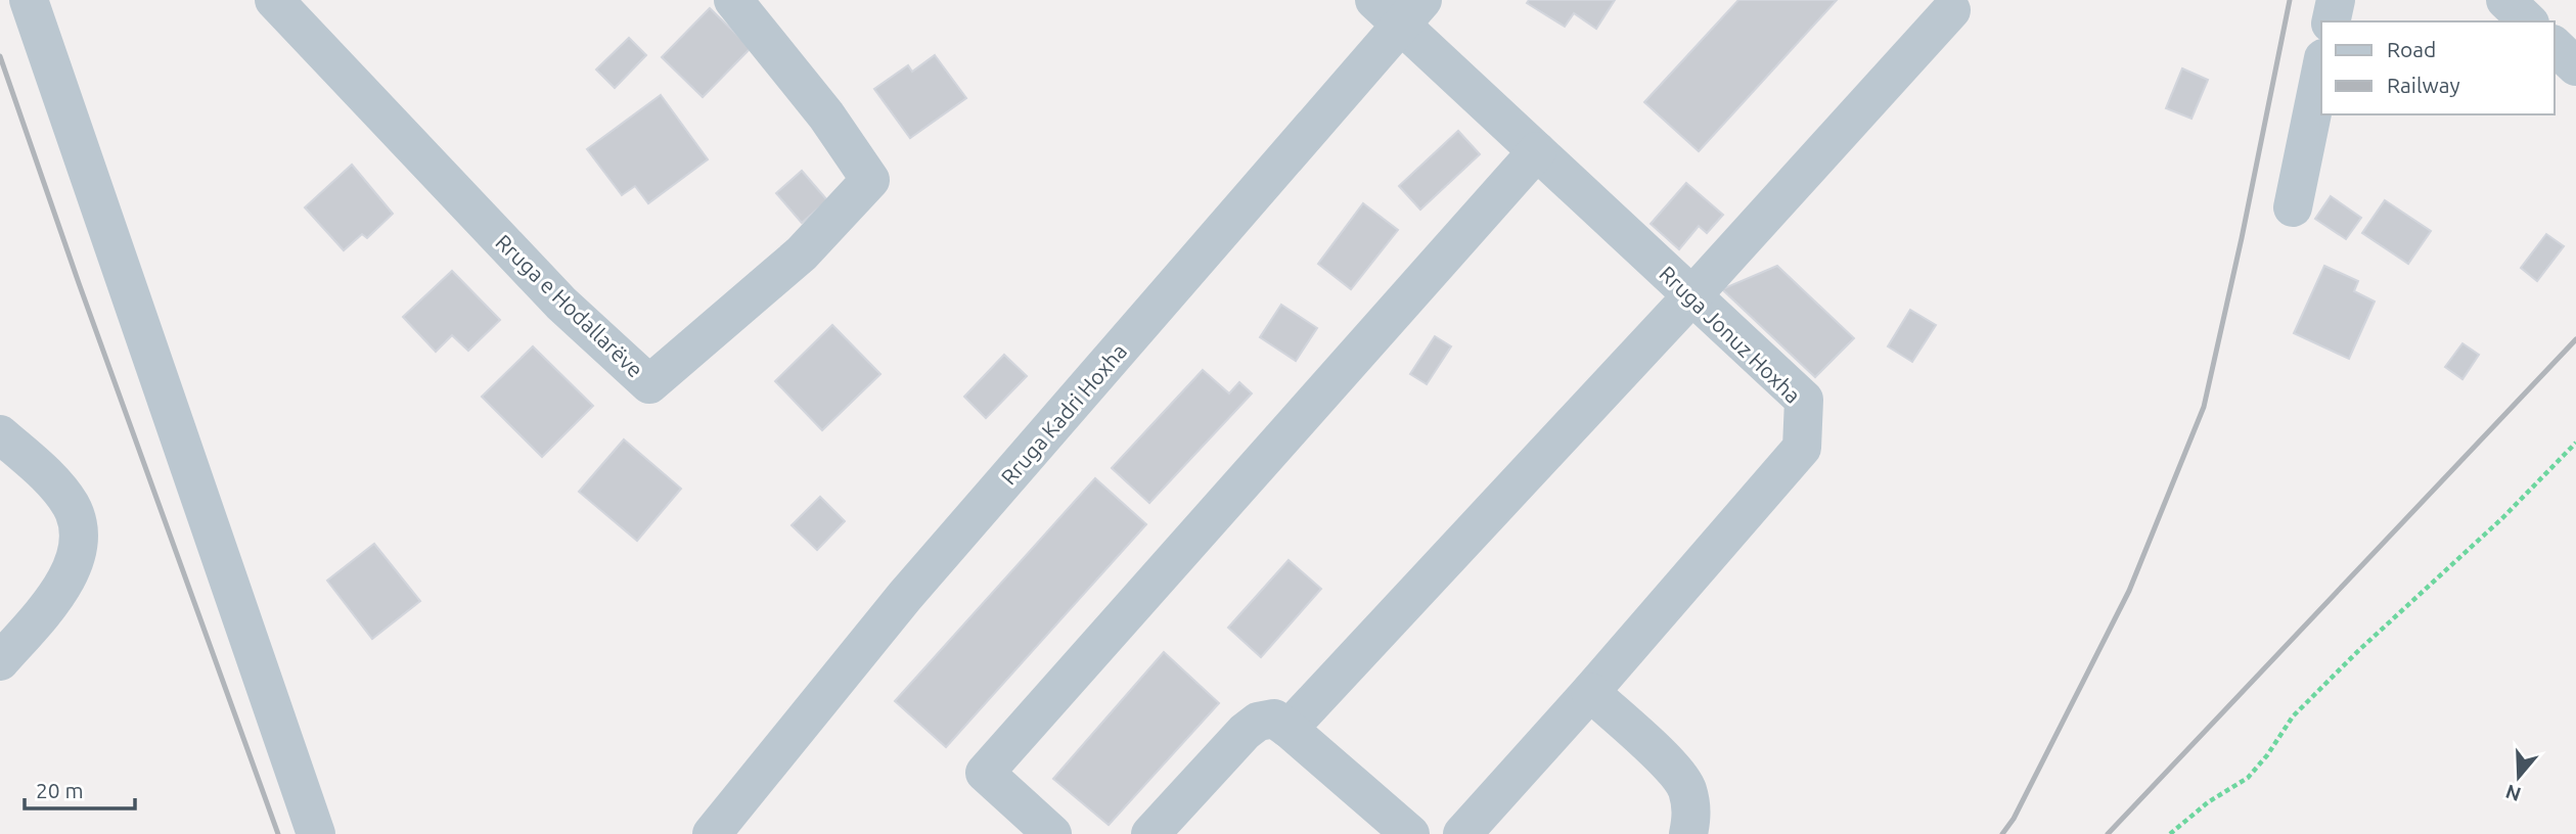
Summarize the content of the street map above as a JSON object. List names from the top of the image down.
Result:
{
  "streets": {
    "street": ["Rruga e Hodallarëve", "Rruga Jonuz Hoxha", "Rruga Kadri Hoxha"]
  },
  "crossings": [
    ["Rruga Jonuz Hoxha", "Rruga Kadri Hoxha"]
  ],
  "legend": ["Road", "Railway"],
  "scale_bar": "20 m",
  "north": "bottom"
}
